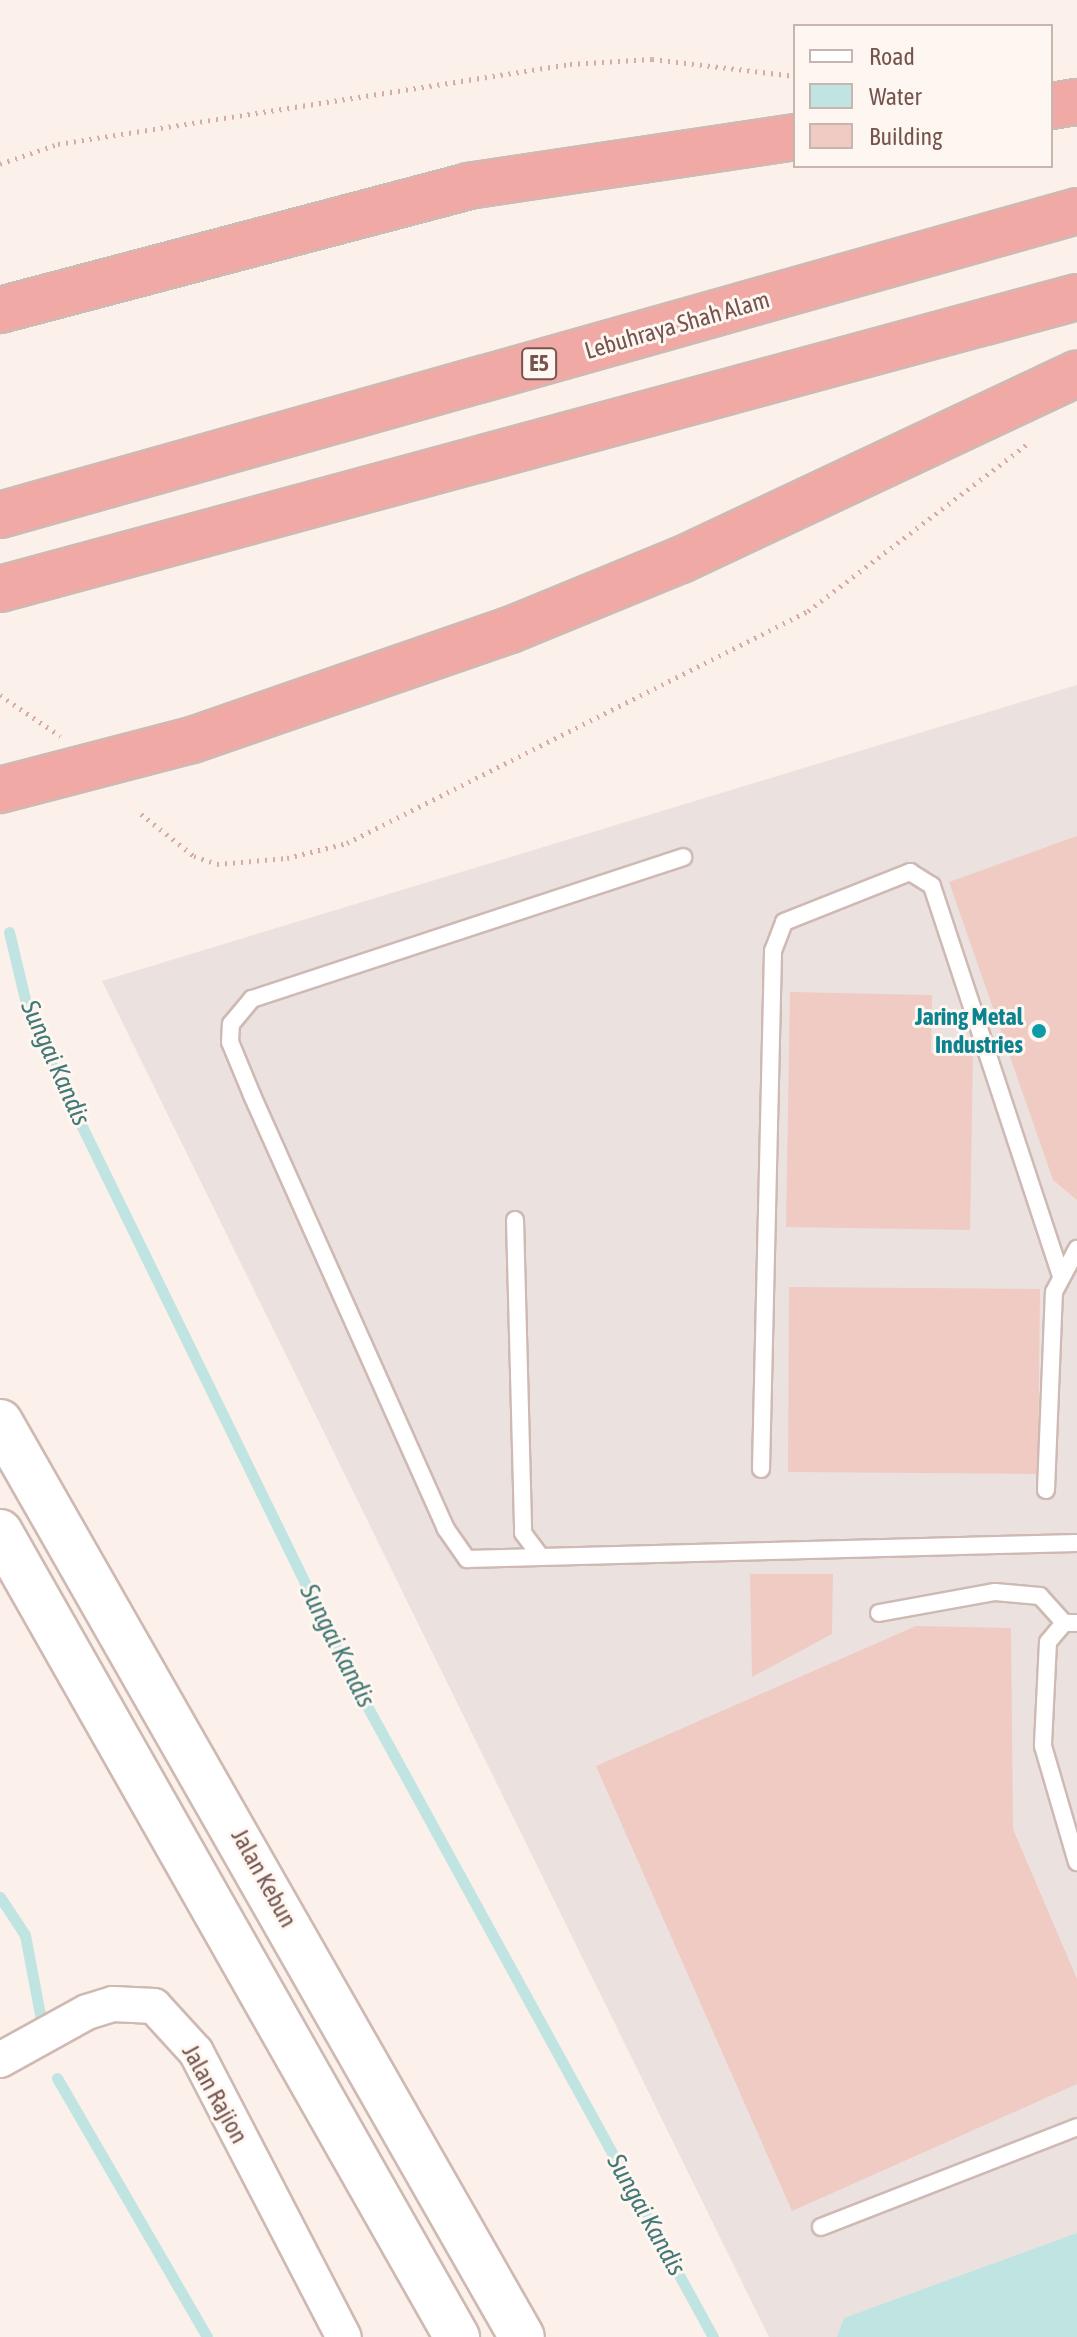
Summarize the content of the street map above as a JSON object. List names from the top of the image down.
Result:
{
  "streets": {
    "highway": ["Lebuhraya Shah Alam", "E5"],
    "main road": ["Jalan Kebun"],
    "street": ["Jalan Rajion"]
  },
  "water": ["Sungai Kandis"],
  "places": ["Jaring Metal Industries"],
  "legend": ["Road", "Water", "Building"]
}
